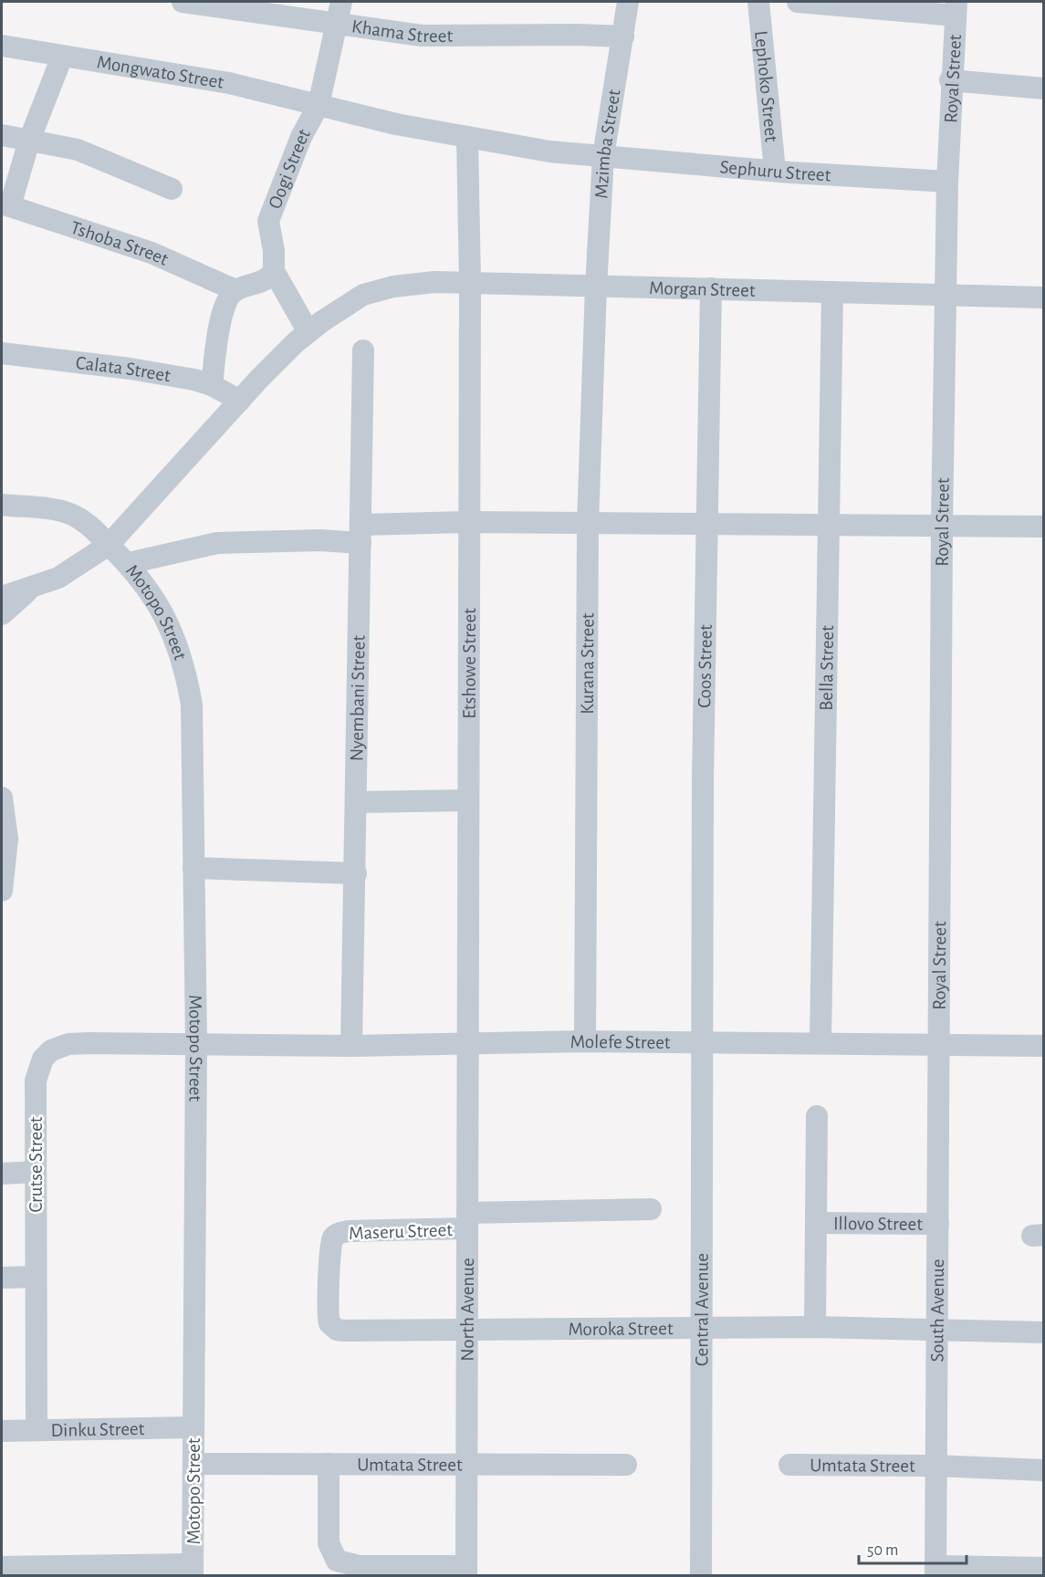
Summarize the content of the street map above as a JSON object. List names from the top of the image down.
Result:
{
  "streets": {
    "street": [
      "Khama Street",
      "Mongwato Street",
      "Royal Street",
      "Lephoko Street",
      "Mzimba Street",
      "Oogi Street",
      "Sephuru Street",
      "Tshoba Street",
      "Morgan Street",
      "Calata Street",
      "Motopo Street",
      "Etshowe Street",
      "Kurana Street",
      "Coos Street",
      "Bella Street",
      "Nyembani Street",
      "Molefe Street",
      "Crutse Street",
      "Illovo Street",
      "Maseru Street",
      "Central Avenue",
      "North Avenue",
      "South Avenue",
      "Moroka Street",
      "Dinku Street",
      "Umtata Street"
    ]
  },
  "crossings": [
    ["Khama Street", "Mzimba Street"],
    ["Khama Street", "Oogi Street"],
    ["Mongwato Street", "Oogi Street"],
    ["Mongwato Street", "Sephuru Street"],
    ["Mongwato Street", "Etshowe Street"],
    ["Royal Street", "Sephuru Street"],
    ["Royal Street", "Morgan Street"],
    ["Royal Street", "Molefe Street"],
    ["Royal Street", "South Avenue"],
    ["Lephoko Street", "Sephuru Street"],
    ["Mzimba Street", "Sephuru Street"],
    ["Mzimba Street", "Morgan Street"],
    ["Mzimba Street", "Kurana Street"],
    ["Oogi Street", "Morgan Street"],
    ["Sephuru Street", "Etshowe Street"],
    ["Morgan Street", "Etshowe Street"],
    ["Morgan Street", "Kurana Street"],
    ["Morgan Street", "Coos Street"],
    ["Morgan Street", "Bella Street"],
    ["Motopo Street", "Molefe Street"],
    ["Motopo Street", "Crutse Street"],
    ["Motopo Street", "Dinku Street"],
    ["Motopo Street", "Umtata Street"],
    ["Etshowe Street", "Molefe Street"],
    ["Etshowe Street", "North Avenue"],
    ["Kurana Street", "Molefe Street"],
    ["Coos Street", "Molefe Street"],
    ["Coos Street", "Central Avenue"],
    ["Bella Street", "Molefe Street"],
    ["Nyembani Street", "Molefe Street"],
    ["Molefe Street", "Crutse Street"],
    ["Molefe Street", "Central Avenue"],
    ["Molefe Street", "North Avenue"],
    ["Molefe Street", "South Avenue"],
    ["Crutse Street", "Dinku Street"],
    ["Illovo Street", "South Avenue"],
    ["Maseru Street", "North Avenue"],
    ["Maseru Street", "Moroka Street"],
    ["Central Avenue", "Moroka Street"],
    ["North Avenue", "Moroka Street"],
    ["North Avenue", "Umtata Street"],
    ["South Avenue", "Moroka Street"],
    ["South Avenue", "Umtata Street"]
  ],
  "scale_bar": "50 m"
}
